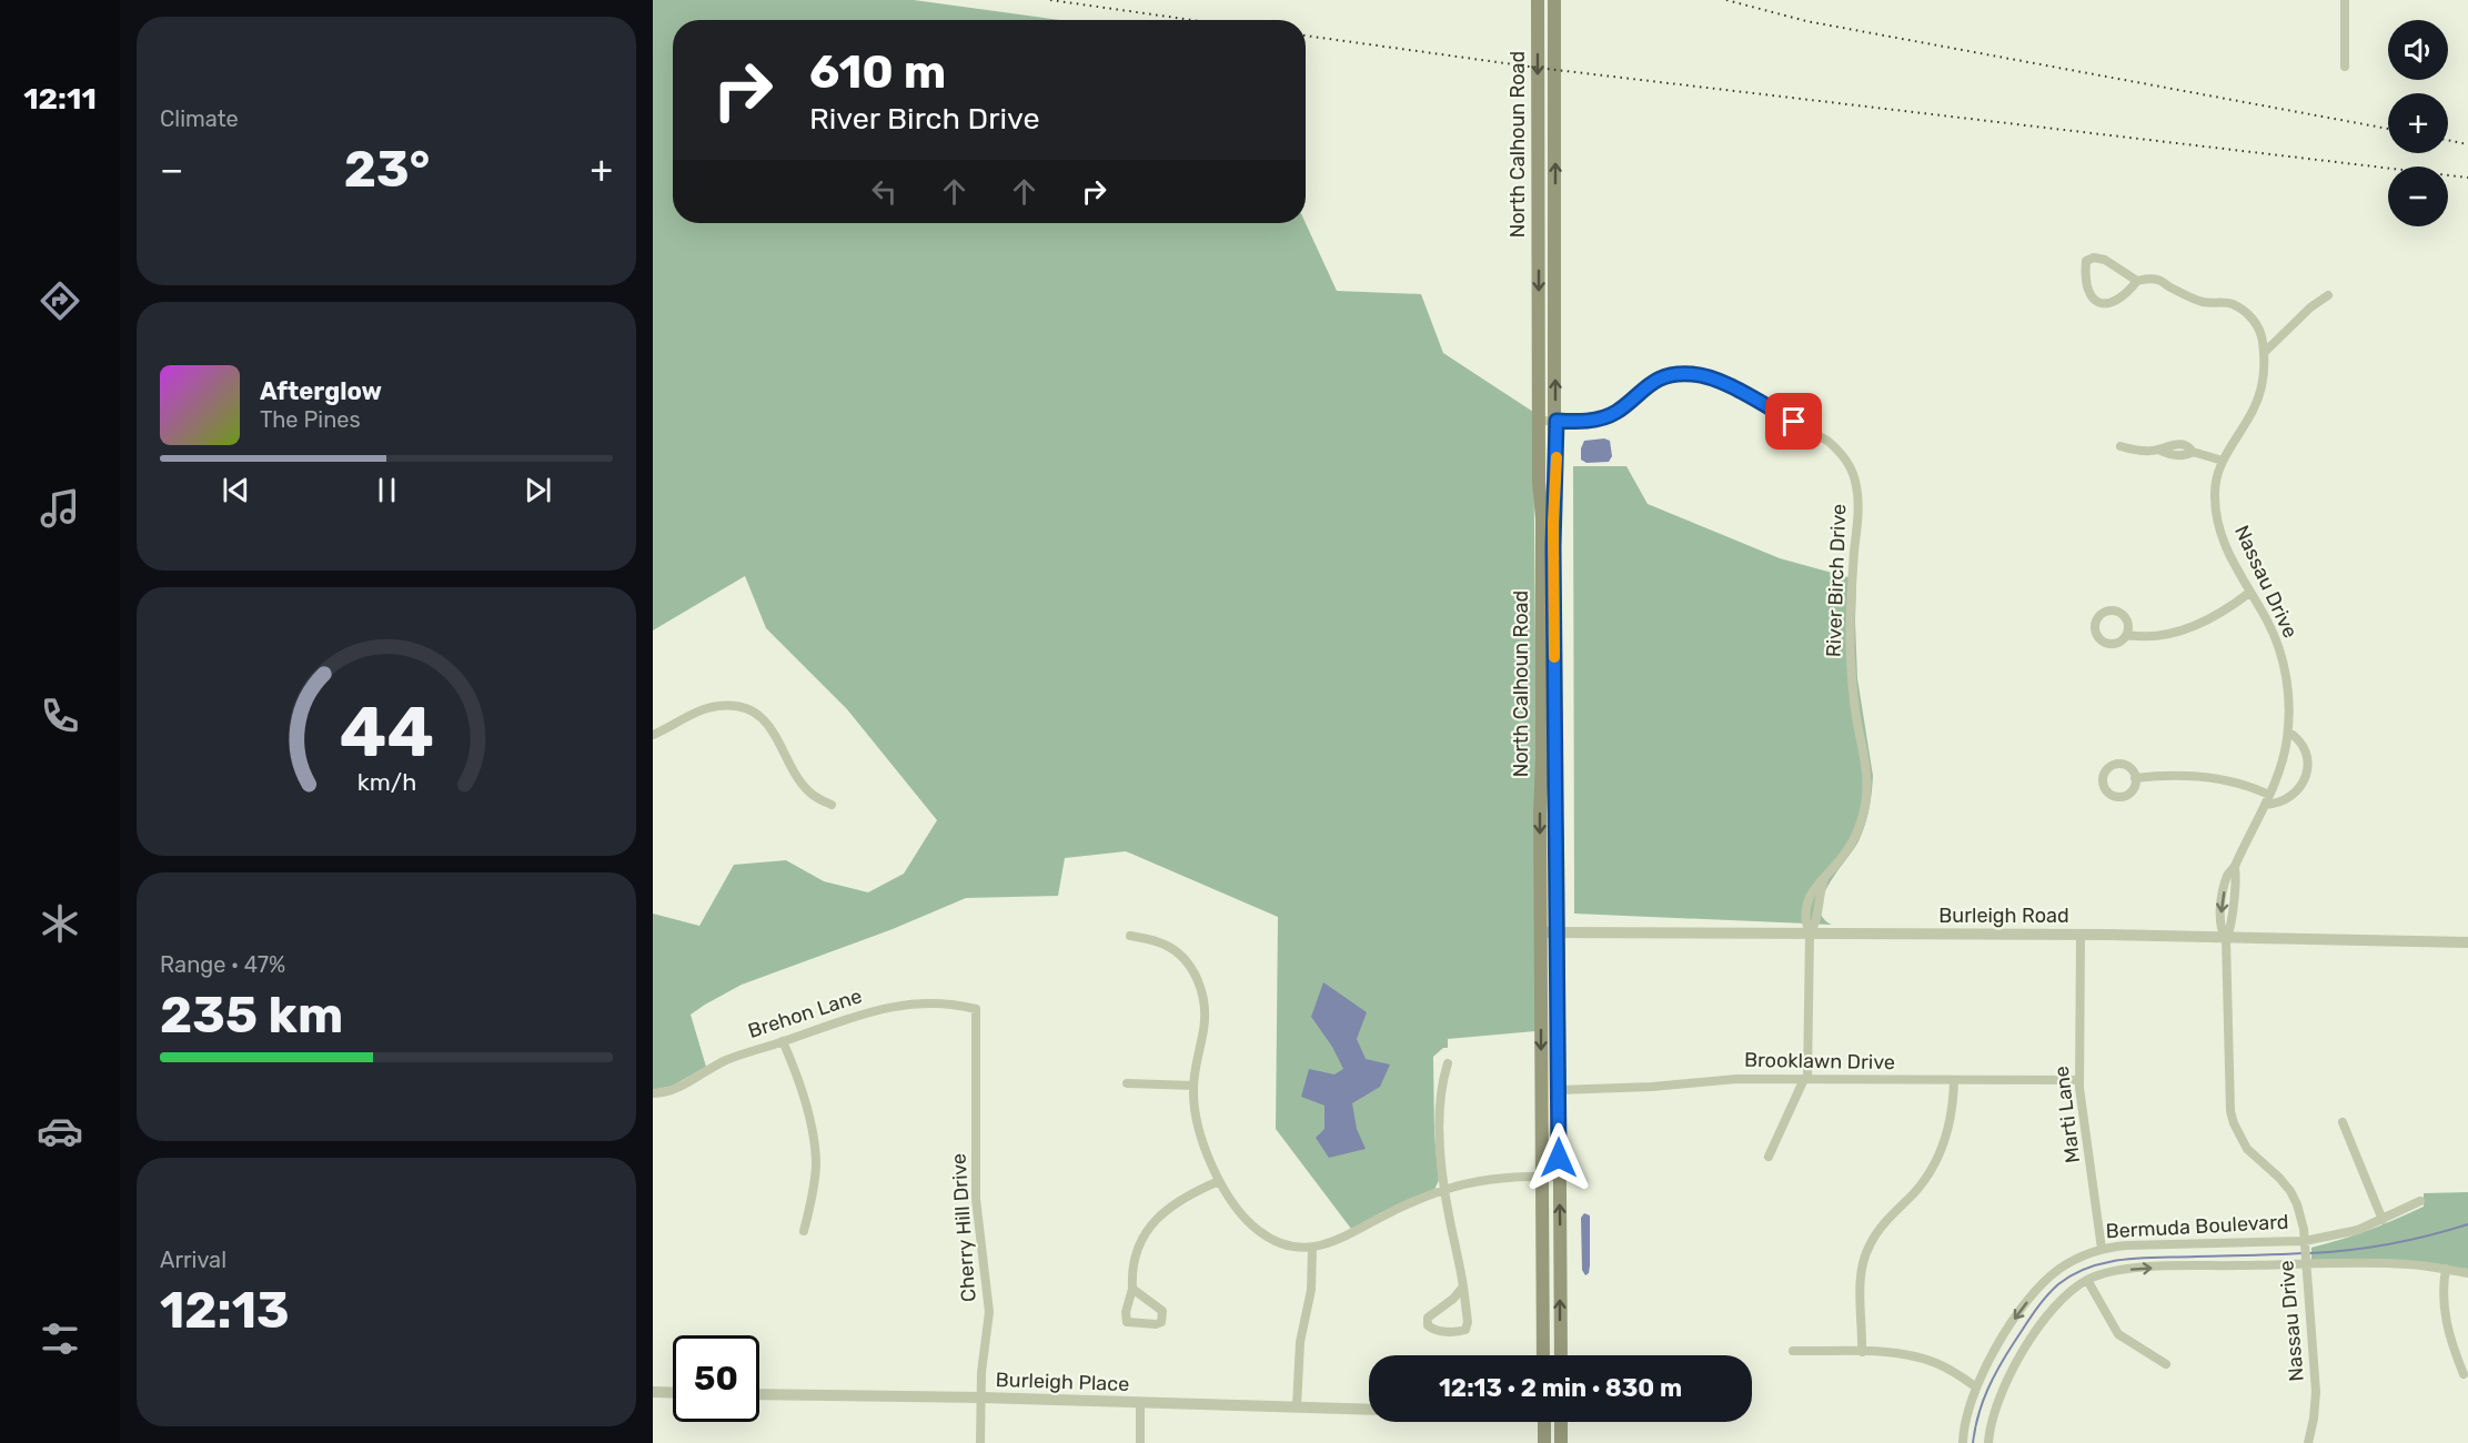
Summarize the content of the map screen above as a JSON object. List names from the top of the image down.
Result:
{
  "streets": {
    "main road": ["North Calhoun Road"],
    "street": [
      "River Birch Drive",
      "Nassau Drive",
      "Burleigh Road",
      "Brehon Lane",
      "Brooklawn Drive",
      "Marti Lane",
      "Bermuda Boulevard",
      "Cherry Hill Drive",
      "Burleigh Place"
    ]
  },
  "crossings": [
    ["North Calhoun Road", "River Birch Drive"],
    ["North Calhoun Road", "Burleigh Road"],
    ["North Calhoun Road", "Brooklawn Drive"],
    ["River Birch Drive", "Burleigh Road"],
    ["River Birch Drive", "Brooklawn Drive"],
    ["Nassau Drive", "Burleigh Road"],
    ["Nassau Drive", "Bermuda Boulevard"],
    ["Burleigh Road", "Marti Lane"],
    ["Brehon Lane", "Cherry Hill Drive"],
    ["Brooklawn Drive", "Marti Lane"],
    ["Marti Lane", "Bermuda Boulevard"],
    ["Cherry Hill Drive", "Burleigh Place"]
  ],
  "page": {
    "tabs": "12:11",
    "tile": [
      "Climate",
      ["Range · 47%", "235 km"],
      ["Arrival", "12:13"]
    ],
    "map_buttons": ["+", "−"],
    "turn": ["610 m", "River Birch Drive"],
    "heat": ["−", "23°", "+"],
    "song": ["Afterglow", "The Pines"],
    "limit": "50",
    "trip": "12:13 · 2 min · 830 m",
    "gauge": ["44", "km/h"]
  }
}
